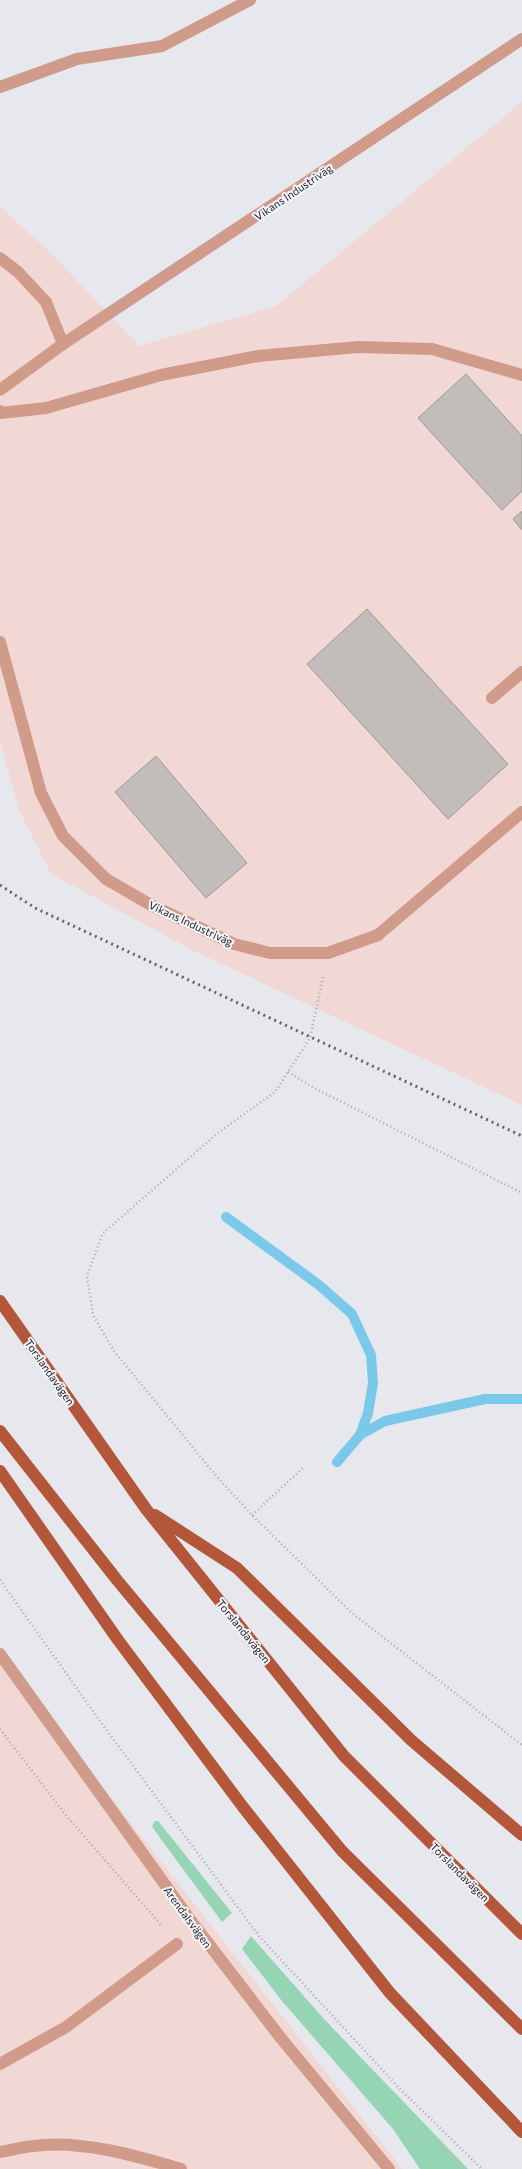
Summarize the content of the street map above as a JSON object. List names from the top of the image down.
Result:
{
  "streets": {
    "main road": ["Torslandavägen"],
    "street": ["Vikans Industriväg", "Arendalsvägen"]
  }
}
